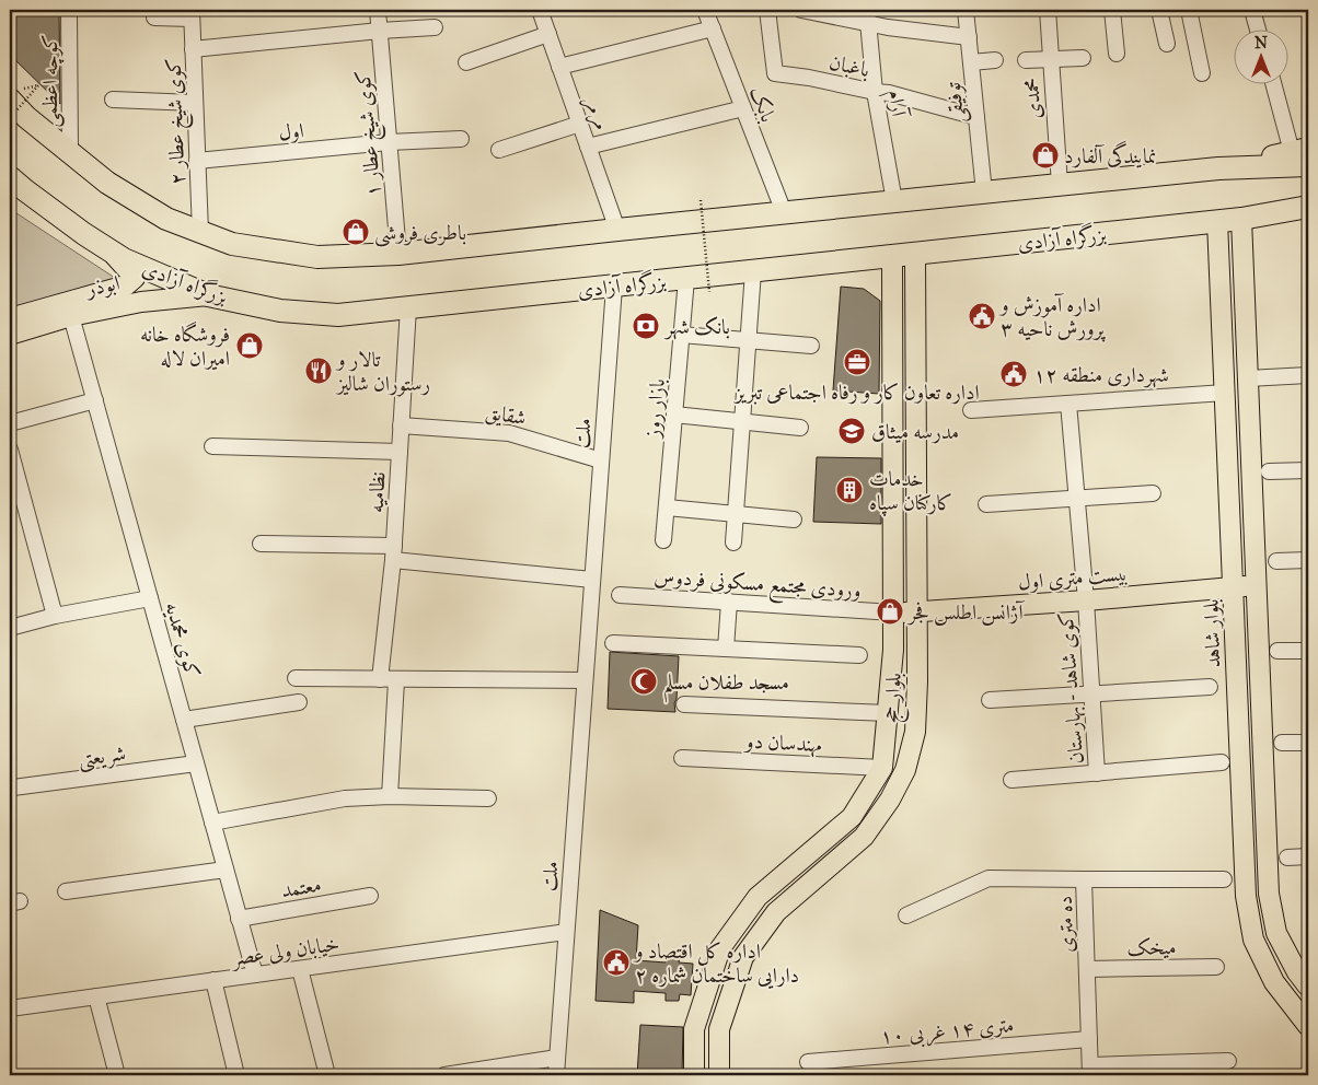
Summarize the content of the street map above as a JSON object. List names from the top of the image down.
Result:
{
  "streets": {
    "highway": ["بزرگراه آزادی"],
    "main road": [
      "ابوذر",
      "بیست متری اول",
      "بلوار شاهد",
      "بلوار حج"
    ],
    "street": [
      "باغبان",
      "کوچه اعظمی",
      "محمدی",
      "آرام",
      "توفیقی",
      "بابک",
      "مرمر",
      "کوی شیخ عطار ۲",
      "اول",
      "کوی شیخ عطار ۱",
      "بازار روز",
      "شقایق",
      "ملت",
      "نظامیه",
      "ورودی مجتمع مسکونی فردوس",
      "کوی محمدیه",
      "کوی شاهد - بهارستان",
      "مهندسان دو",
      "شریعتی",
      "معتمد",
      "ده متری",
      "میخک",
      "خیابان ولی عصر",
      "۱۰ متری ۱۴ غربی"
    ]
  },
  "crossings": [
    ["باغبان", "آرام"],
    ["باغبان", "توفیقی"],
    ["کوی شیخ عطار ۲", "اول"],
    ["اول", "کوی شیخ عطار ۱"],
    ["بزرگراه آزادی", "ابوذر"],
    ["بزرگراه آزادی", "بازار روز"],
    ["بزرگراه آزادی", "ملت"],
    ["بزرگراه آزادی", "نظامیه"],
    ["بزرگراه آزادی", "بلوار شاهد"],
    ["بزرگراه آزادی", "بلوار حج"],
    ["ابوذر", "کوی محمدیه"],
    ["شقایق", "ملت"],
    ["شقایق", "نظامیه"],
    ["ملت", "خیابان ولی عصر"],
    ["بیست متری اول", "ورودی مجتمع مسکونی فردوس"],
    ["بیست متری اول", "بلوار شاهد"],
    ["بیست متری اول", "کوی شاهد - بهارستان"],
    ["بیست متری اول", "بلوار حج"],
    ["ورودی مجتمع مسکونی فردوس", "بلوار حج"],
    ["کوی محمدیه", "شریعتی"],
    ["کوی محمدیه", "معتمد"],
    ["کوی محمدیه", "خیابان ولی عصر"],
    ["بلوار حج", "مهندسان دو"],
    ["ده متری", "میخک"],
    ["ده متری", "۱۰ متری ۱۴ غربی"]
  ],
  "places": {
    "shop": [
      "نمایندگی آلفارد",
      "باطری فروشی",
      "فروشگاه خانه امیران لاله",
      "آژانس اطلس فجر"
    ],
    "public building": ["اداره آموزش و پرورش ناحیه ۳", "شهرداری منطقه ۱۲", "اداره کل اقتصاد و دارایی ساختمان شماره ۲"],
    "bank": ["بانک شهر"],
    "office": ["اداره تعاون کار و رفاه اجتماعی تبریز"],
    "restaurant": ["تالار و رستوران شالیز"],
    "school or university": ["مدرسه میثاق"],
    "building": ["خدمات کارکنان سپاه"],
    "mosque": ["مسجد طفلان مسلم"]
  },
  "north": "top"
}
